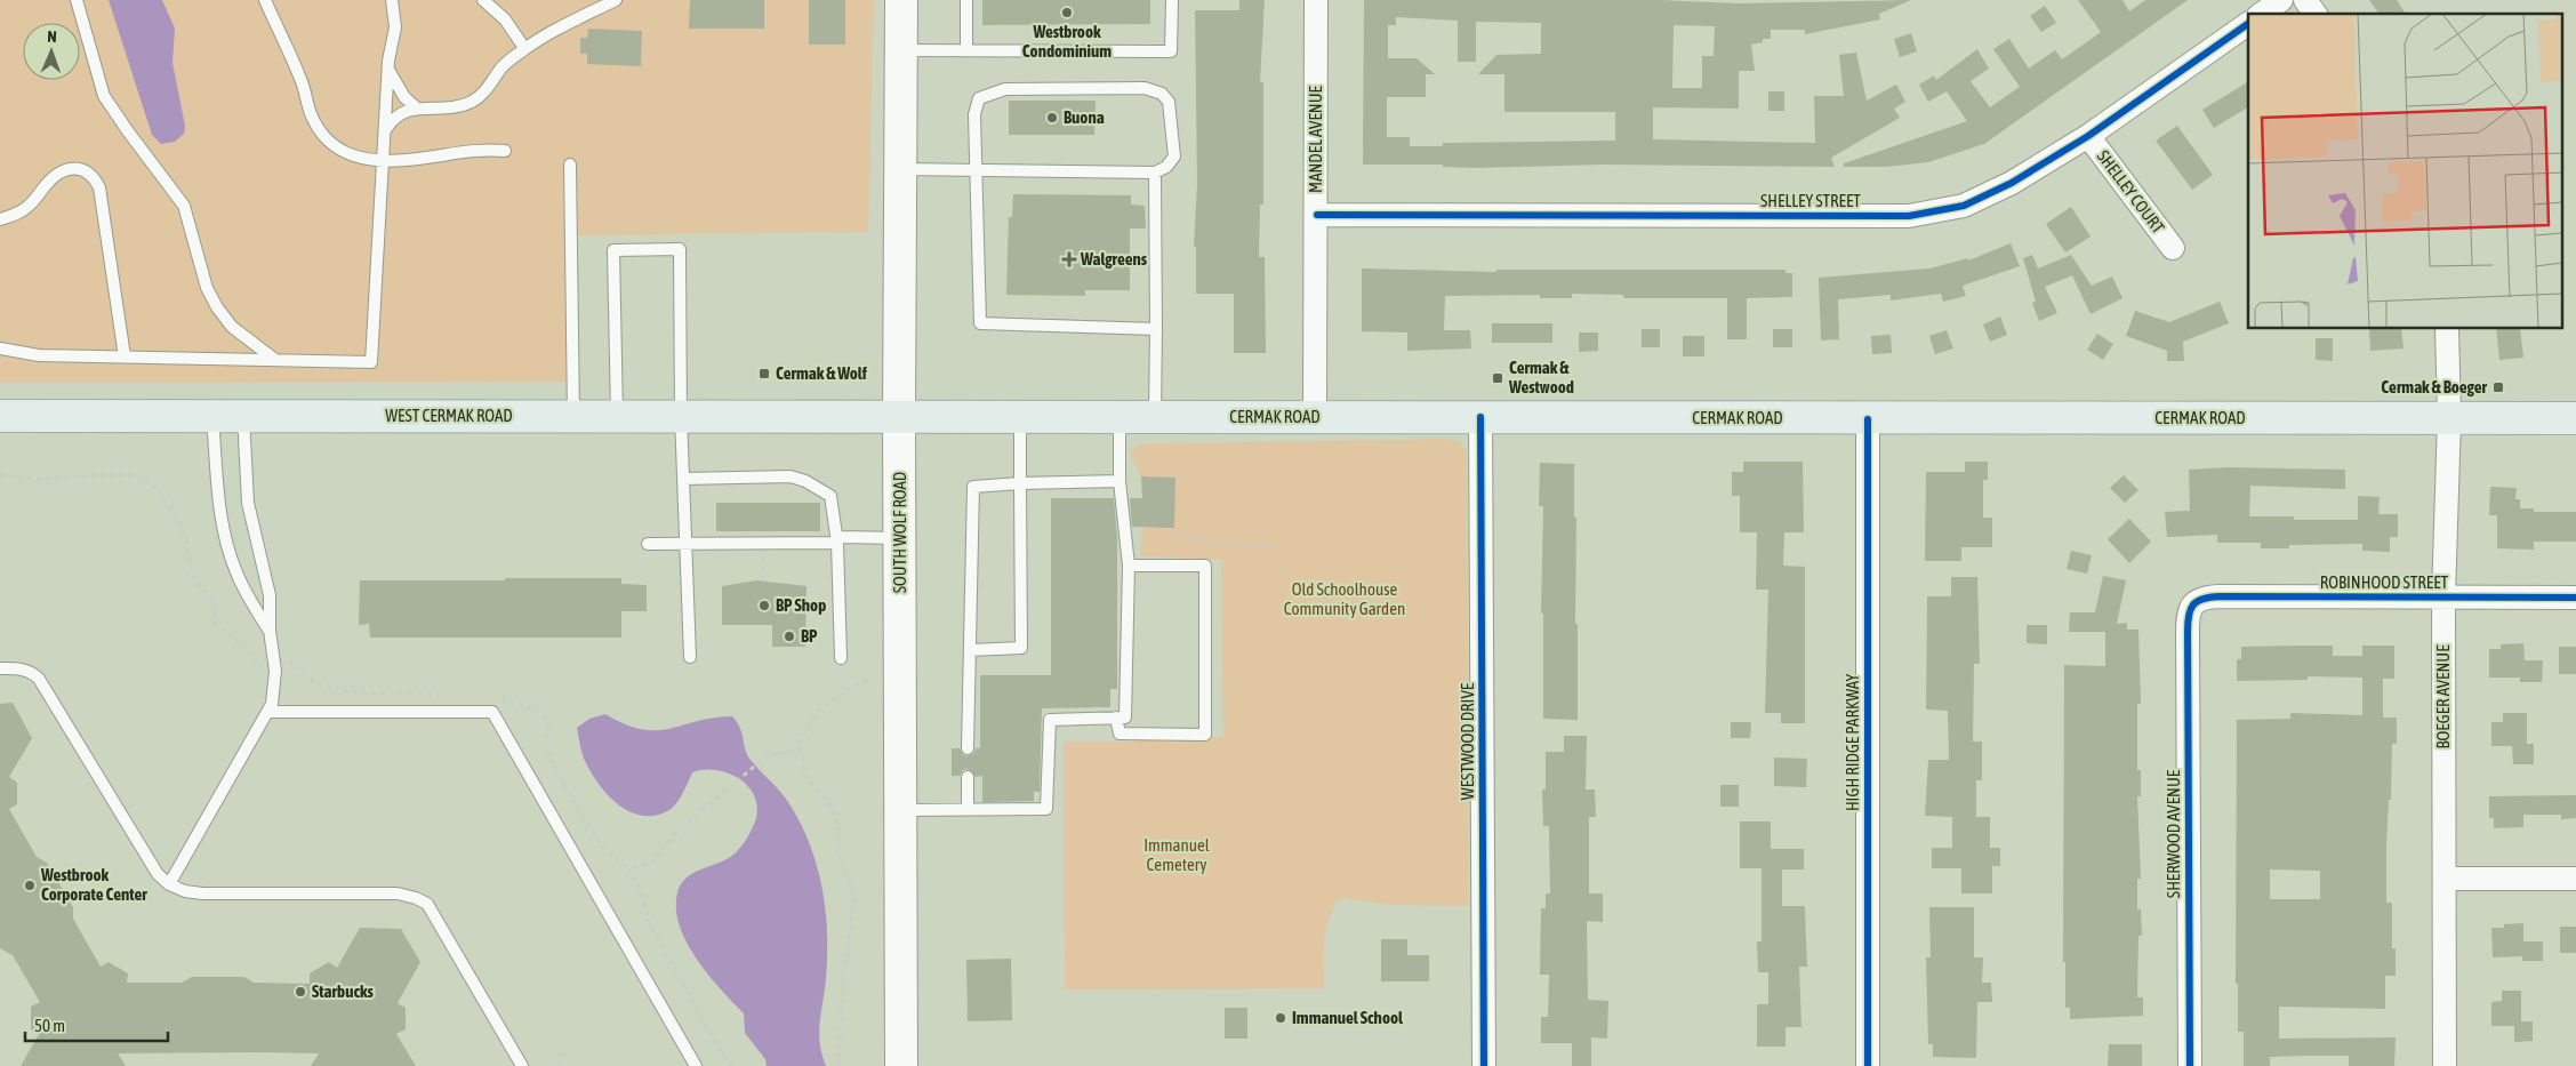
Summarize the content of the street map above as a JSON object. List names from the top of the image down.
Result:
{
  "streets": {
    "main road": ["WEST CERMAK ROAD", "CERMAK ROAD", "SOUTH WOLF ROAD"],
    "street": [
      "MANDEL AVENUE",
      "SHELLEY COURT",
      "SHELLEY STREET",
      "ROBINHOOD STREET",
      "BOEGER AVENUE",
      "WESTWOOD DRIVE",
      "HIGH RIDGE PARKWAY",
      "SHERWOOD AVENUE"
    ]
  },
  "crossings": [
    ["MANDEL AVENUE", "SHELLEY STREET"],
    ["MANDEL AVENUE", "CERMAK ROAD"],
    ["SHELLEY COURT", "SHELLEY STREET"],
    ["WEST CERMAK ROAD", "CERMAK ROAD"],
    ["WEST CERMAK ROAD", "SOUTH WOLF ROAD"],
    ["CERMAK ROAD", "SOUTH WOLF ROAD"],
    ["CERMAK ROAD", "BOEGER AVENUE"],
    ["CERMAK ROAD", "WESTWOOD DRIVE"],
    ["CERMAK ROAD", "HIGH RIDGE PARKWAY"],
    ["ROBINHOOD STREET", "BOEGER AVENUE"],
    ["ROBINHOOD STREET", "SHERWOOD AVENUE"]
  ],
  "parks": ["Old Schoolhouse Community Garden", "Immanuel Cemetery"],
  "places": {
    "other": [
      "Westbrook Condominium",
      "Buona",
      "BP Shop",
      "BP",
      "Westbrook Corporate Center",
      "Starbucks",
      "Immanuel School"
    ],
    "health": ["Walgreens"],
    "transit": ["Cermak & Wolf", "Cermak & Westwood", "Cermak & Boeger"]
  },
  "scale_bar": "50 m",
  "north": "top"
}
